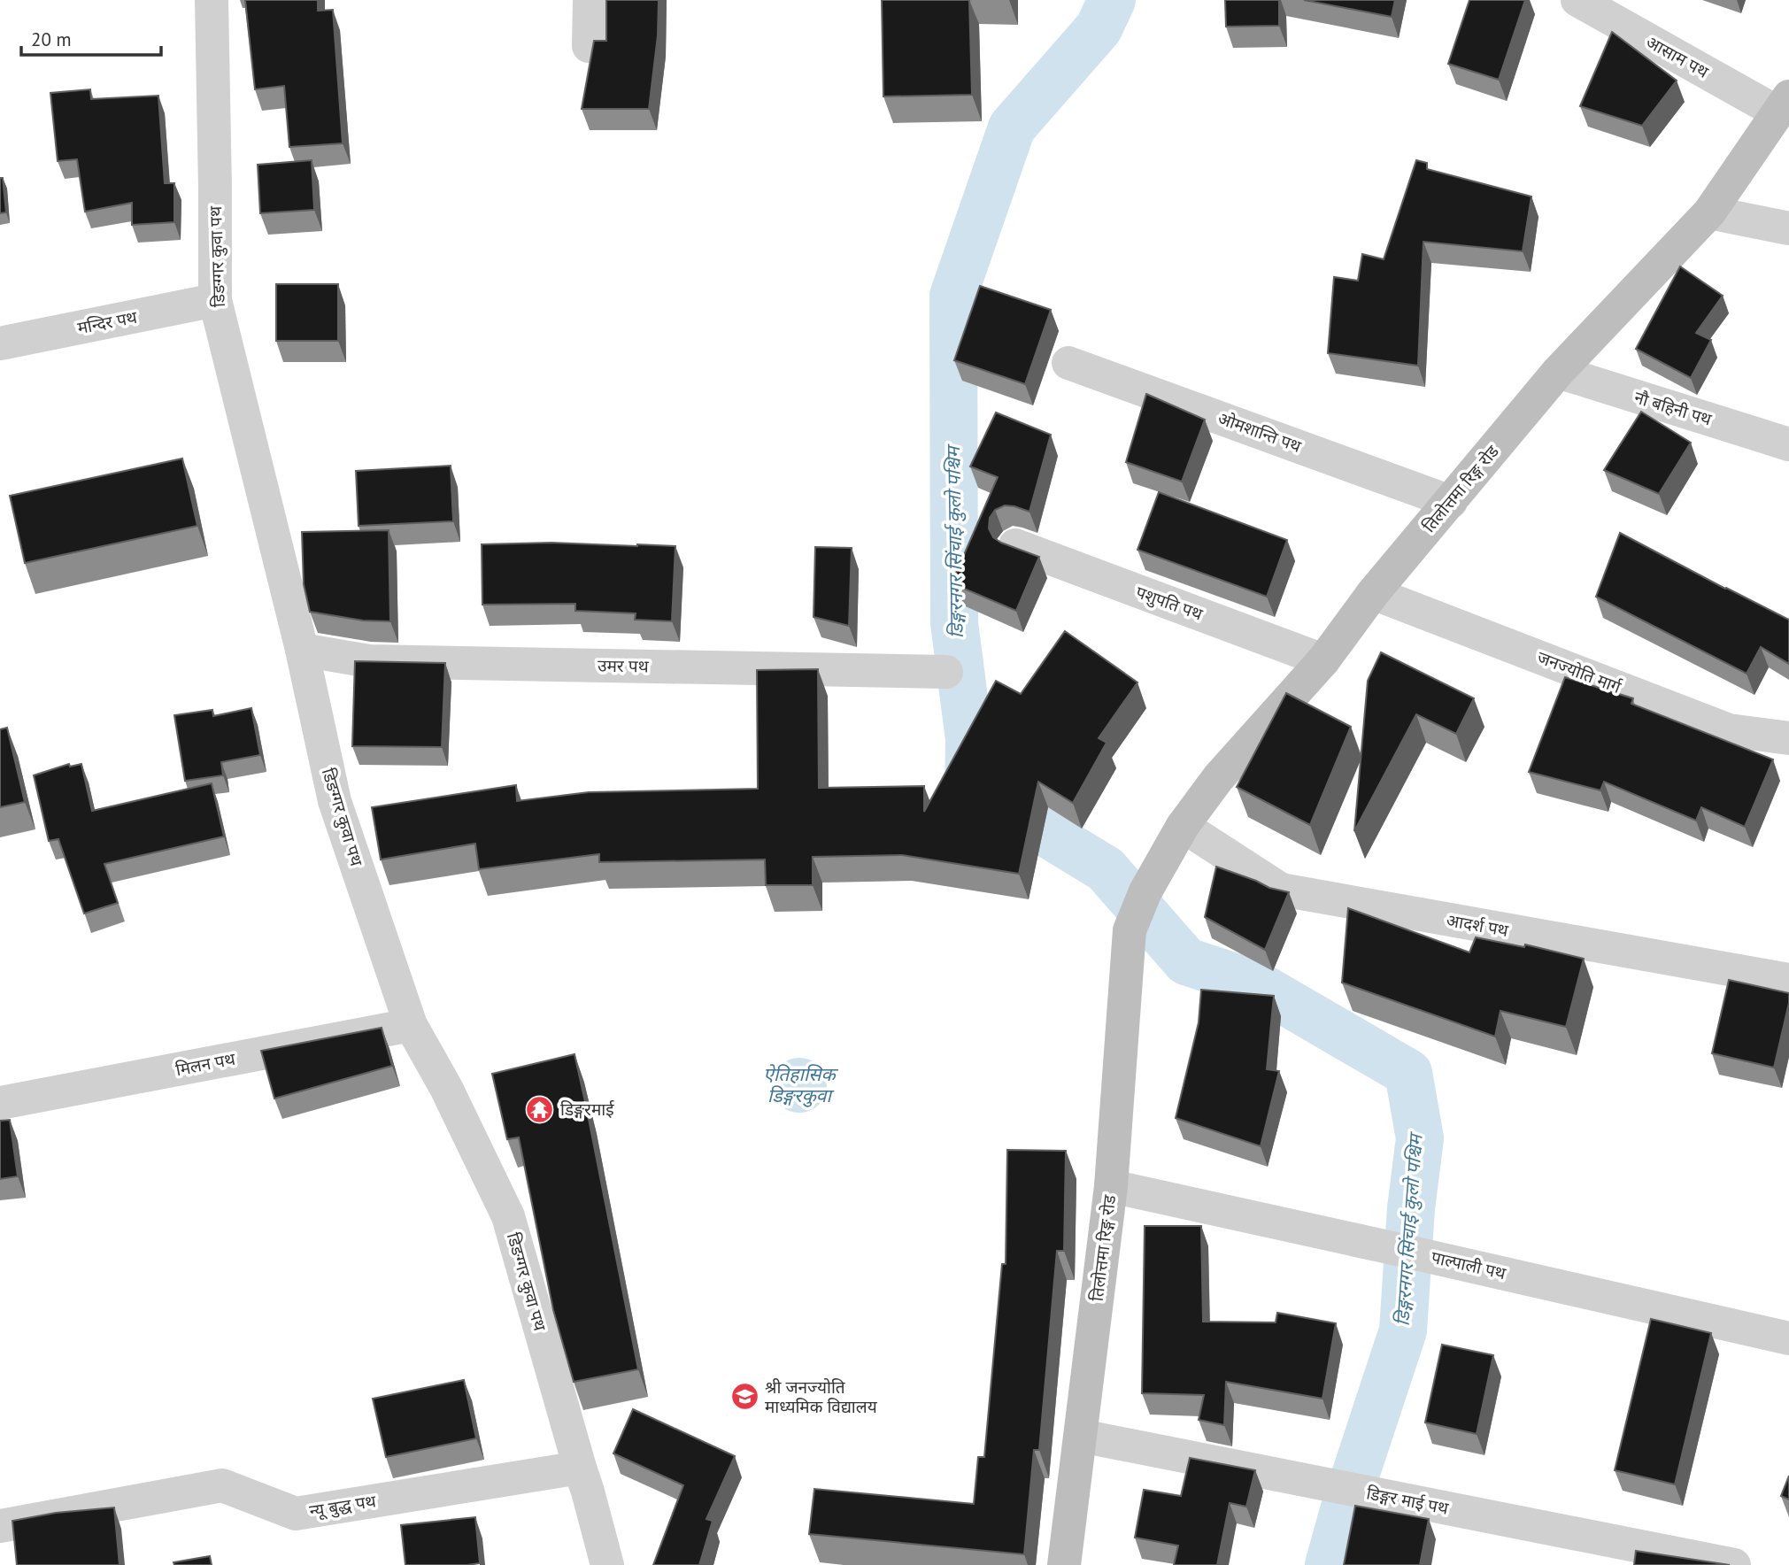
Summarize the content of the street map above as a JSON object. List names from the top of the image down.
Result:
{
  "streets": {
    "street": [
      "आसाम पथ",
      "डिङग्गर कुवा पथ",
      "मन्दिर पथ",
      "नौ बहिनी पथ",
      "ओमशान्ति पथ",
      "तिलोत्तमा रिङ्ग रोड",
      "पशुपति पथ",
      "उमर पथ",
      "जनज्योति मार्ग",
      "आदर्श पथ",
      "मिलन पथ",
      "पाल्पाली पथ",
      "डिङ्गर माई पथ",
      "न्यू बुद्ध पथ"
    ]
  },
  "crossings": [
    ["आसाम पथ", "तिलोत्तमा रिङ्ग रोड"],
    ["डिङग्गर कुवा पथ", "मन्दिर पथ"],
    ["डिङग्गर कुवा पथ", "उमर पथ"],
    ["डिङग्गर कुवा पथ", "मिलन पथ"],
    ["डिङग्गर कुवा पथ", "न्यू बुद्ध पथ"],
    ["नौ बहिनी पथ", "तिलोत्तमा रिङ्ग रोड"],
    ["ओमशान्ति पथ", "तिलोत्तमा रिङ्ग रोड"],
    ["तिलोत्तमा रिङ्ग रोड", "पशुपति पथ"],
    ["तिलोत्तमा रिङ्ग रोड", "जनज्योति मार्ग"],
    ["तिलोत्तमा रिङ्ग रोड", "आदर्श पथ"],
    ["तिलोत्तमा रिङ्ग रोड", "पाल्पाली पथ"],
    ["तिलोत्तमा रिङ्ग रोड", "डिङ्गर माई पथ"]
  ],
  "water": ["डिङ्गरनगर सिंचाई कुलो पश्चिम", "ऐतिहासिक डिङ्गरकुवा"],
  "places": {
    "temple": ["डिङ्गरमाई"],
    "school or university": ["श्री जनज्योति माध्यमिक विद्यालय"]
  },
  "scale_bar": "20 m"
}
